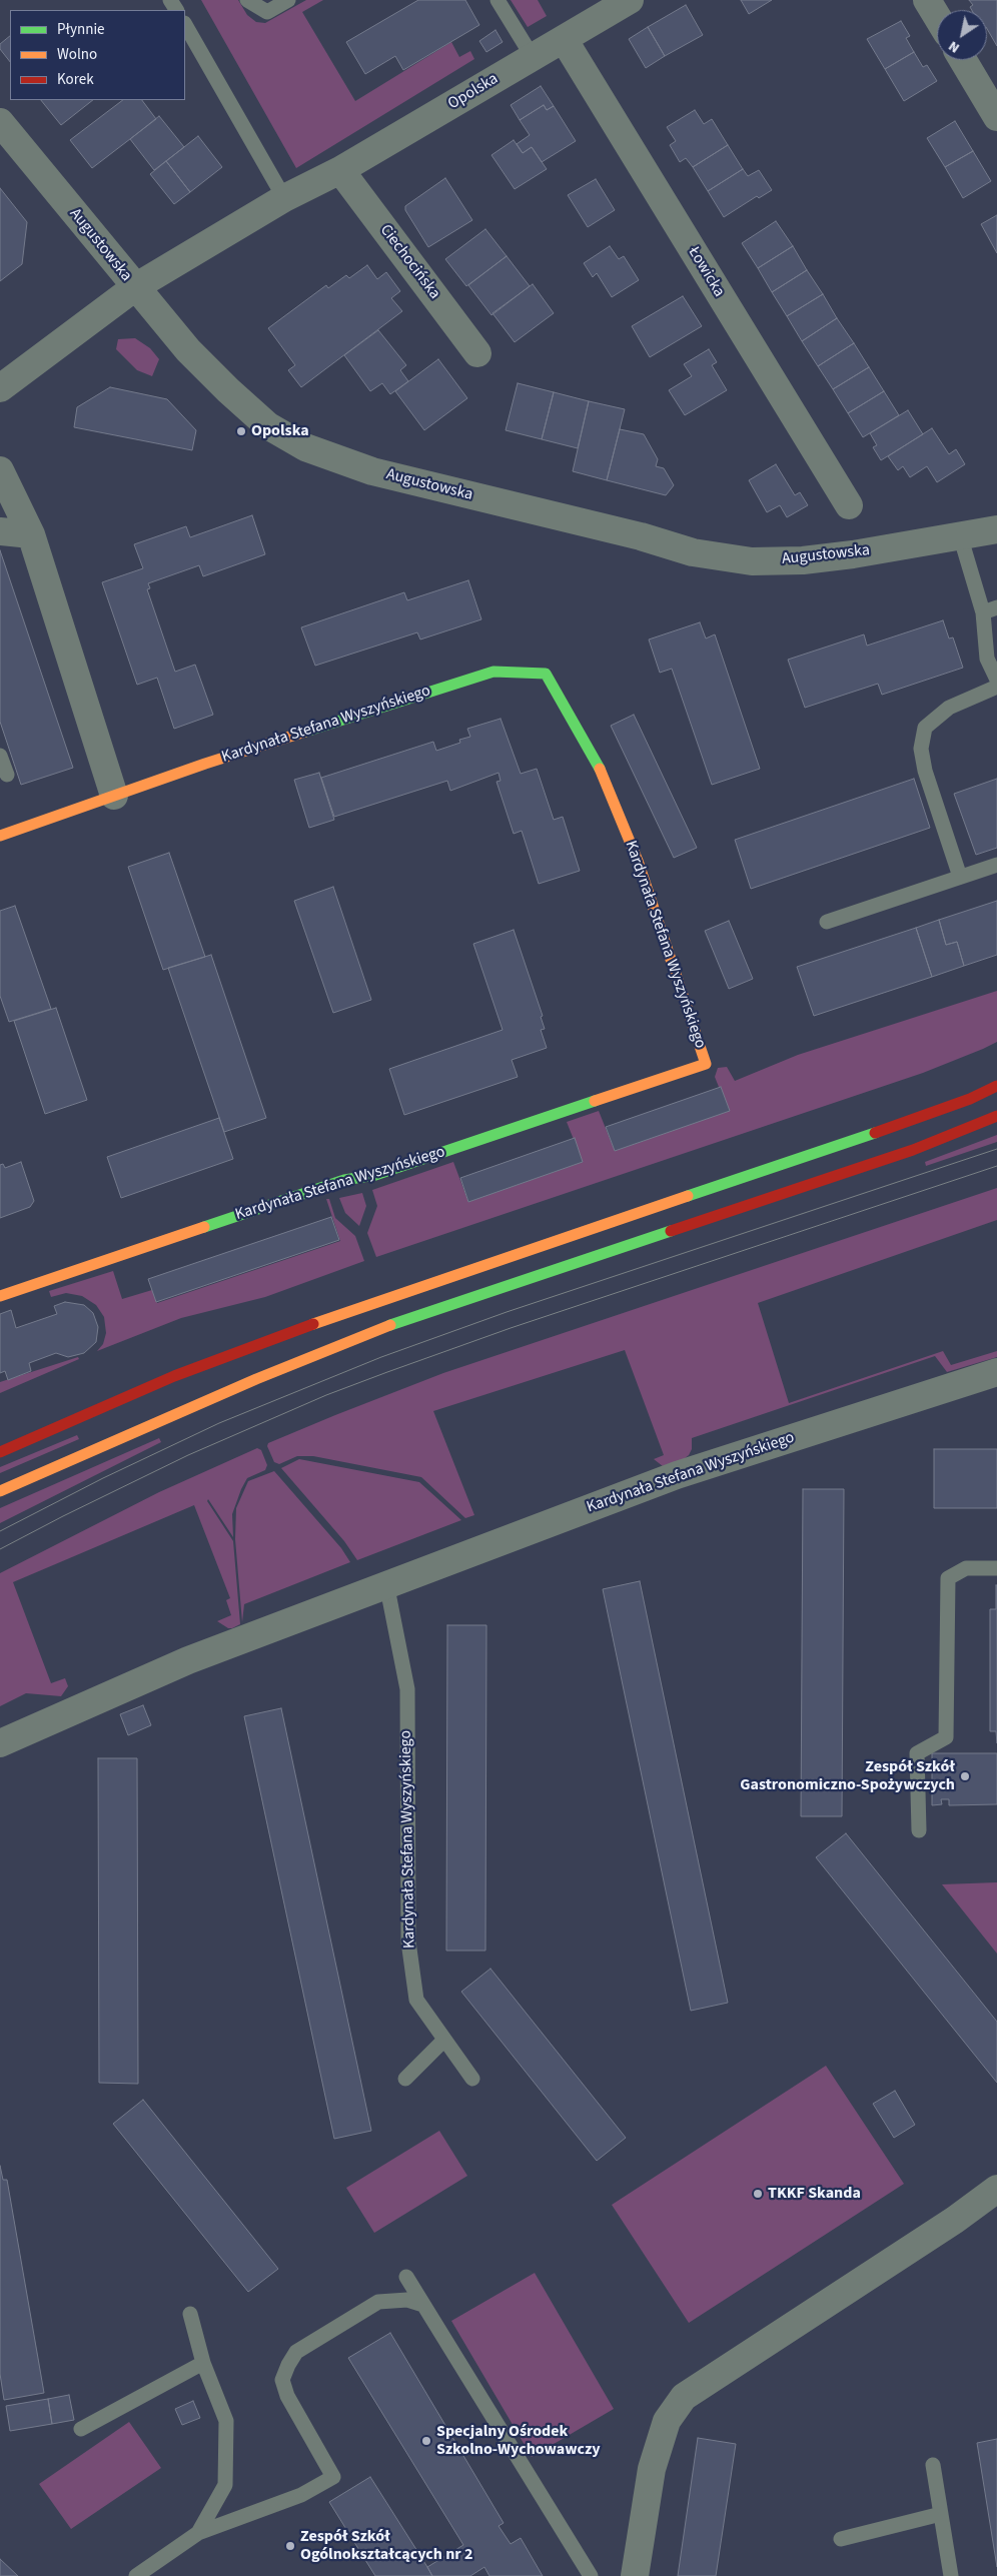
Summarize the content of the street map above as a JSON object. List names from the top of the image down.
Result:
{
  "streets": {
    "main road": ["Kardynała Stefana Wyszyńskiego"],
    "street": [
      "Opolska",
      "Augustowska",
      "Ciechocińska",
      "Łowicka"
    ]
  },
  "crossings": [
    ["Opolska", "Augustowska"],
    ["Opolska", "Ciechocińska"],
    ["Opolska", "Łowicka"]
  ],
  "places": [
    "Opolska",
    "Zespół Szkół Gastronomiczno-Spożywczych",
    "TKKF Skanda",
    "Specjalny Ośrodek Szkolno-Wychowawczy",
    "Zespół Szkół Ogólnokształcących nr 2"
  ],
  "legend": ["Płynnie", "Wolno", "Korek"],
  "north": "bottom left"
}
